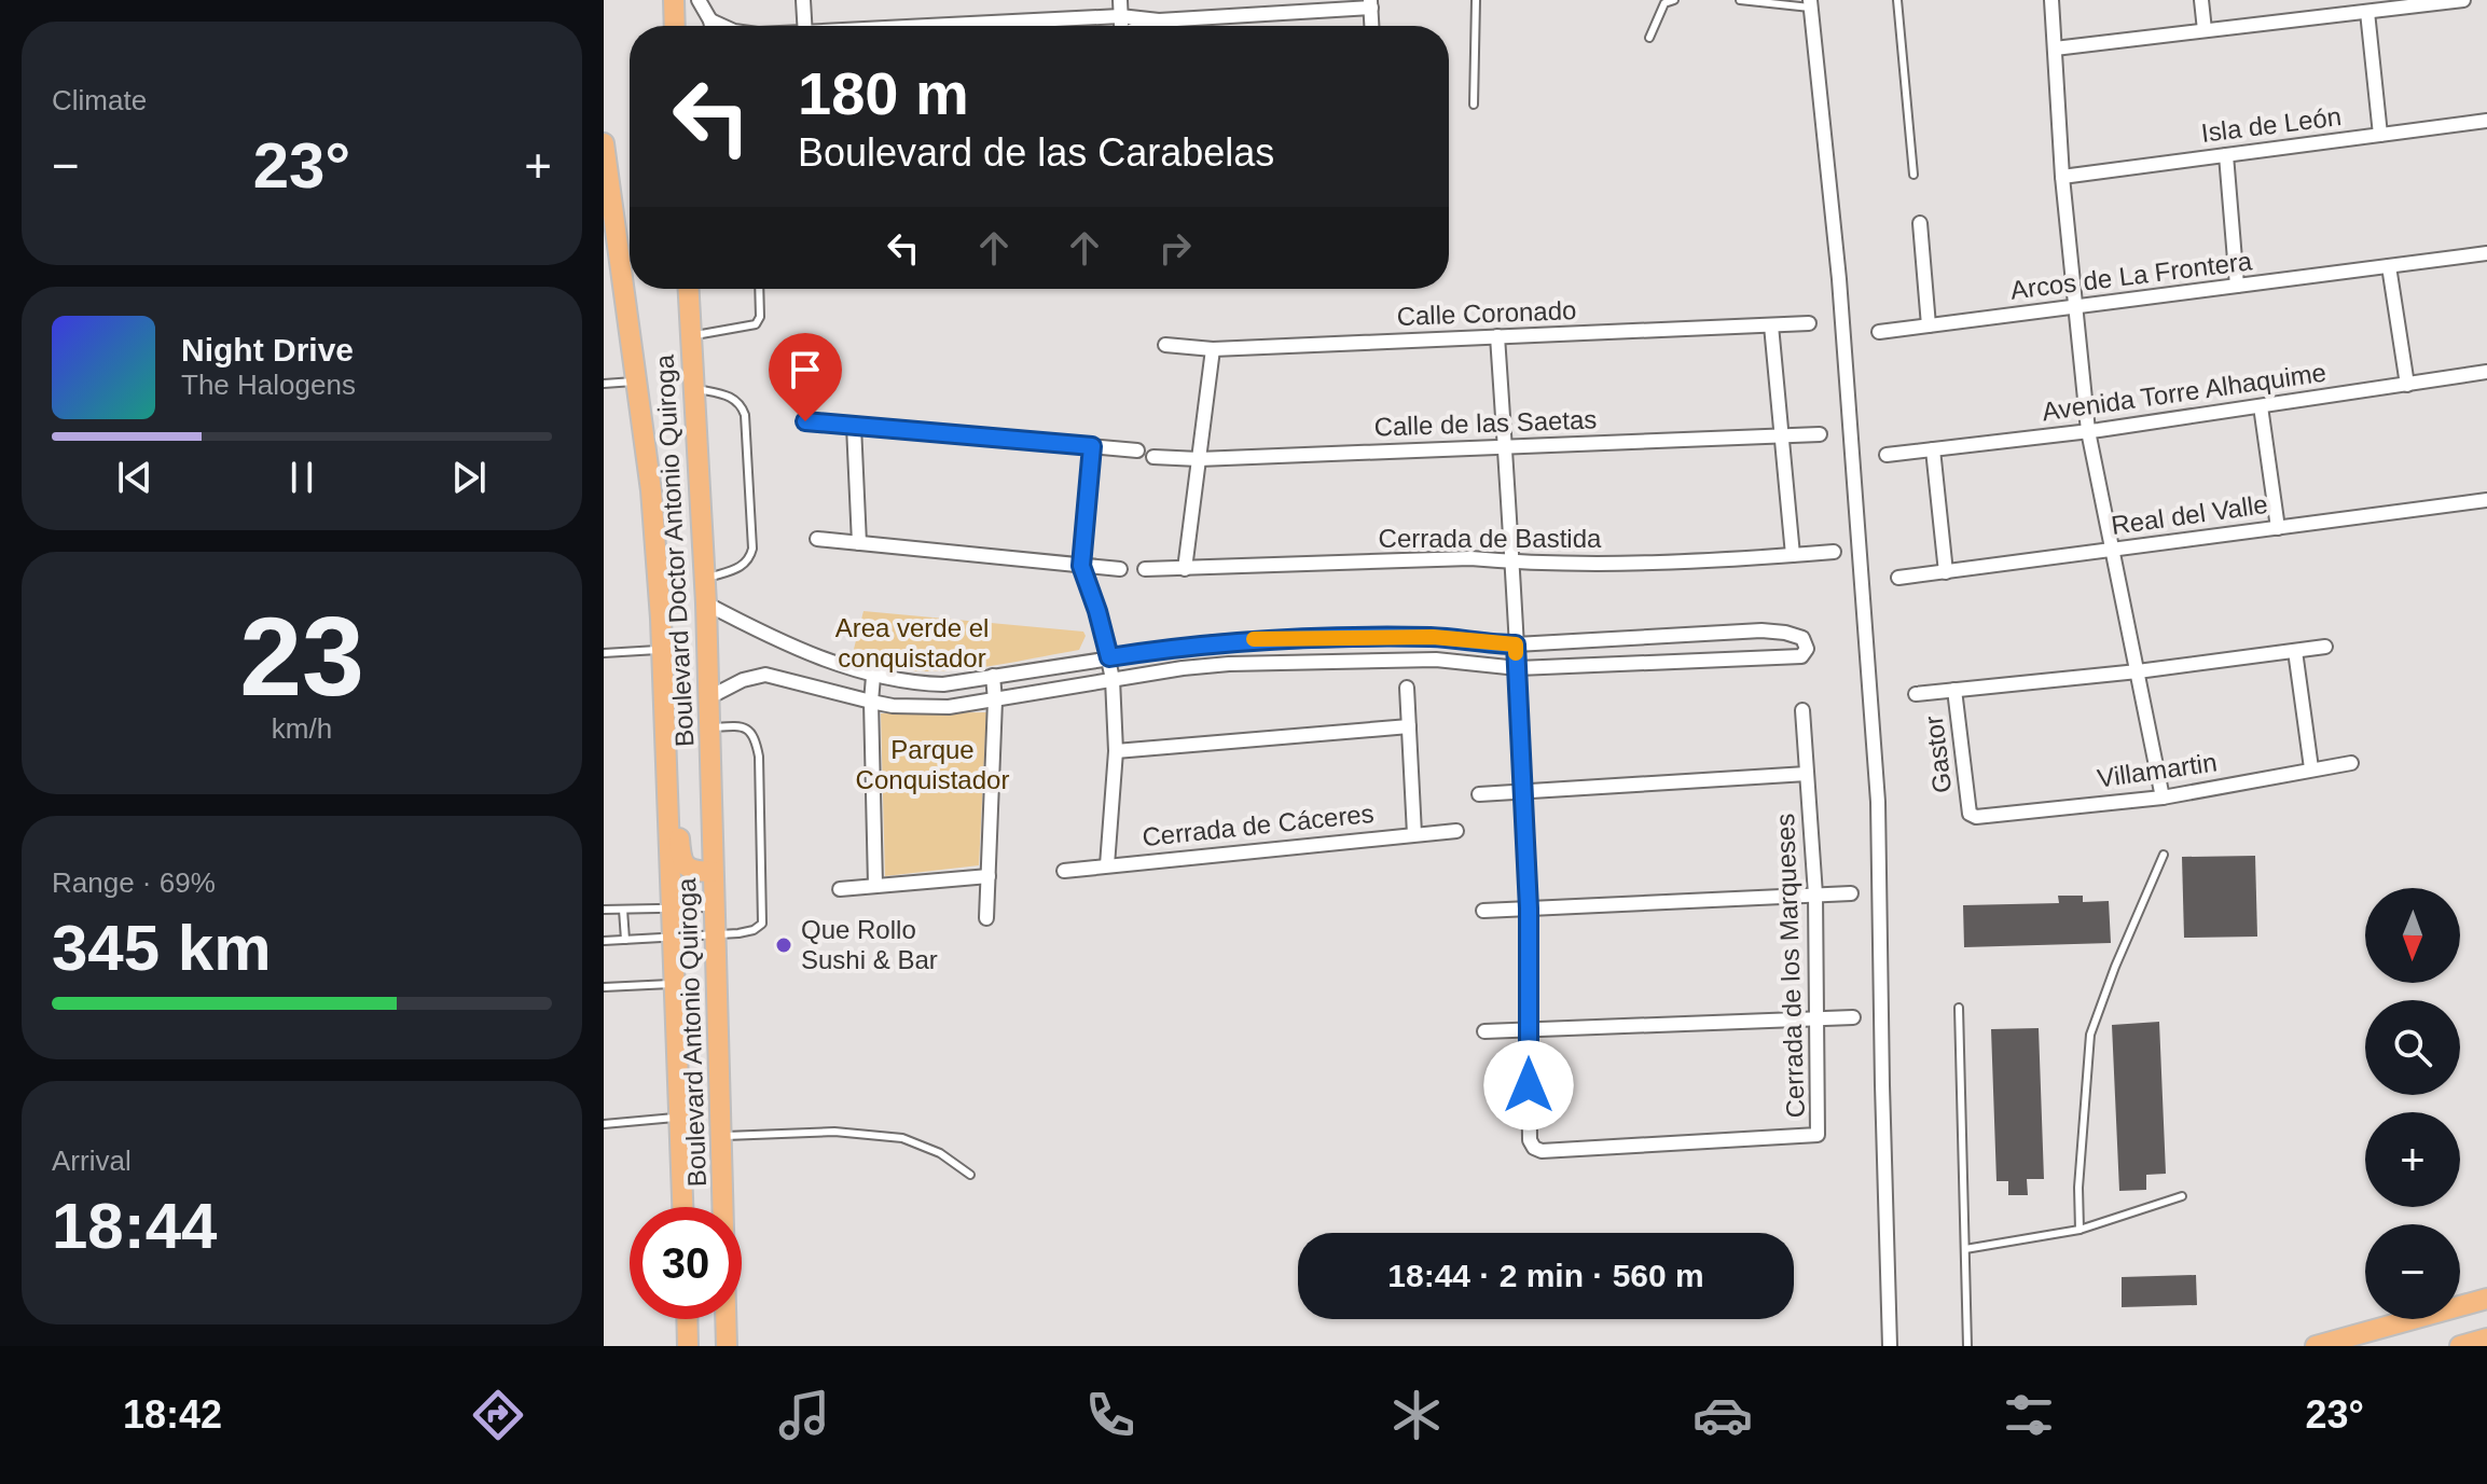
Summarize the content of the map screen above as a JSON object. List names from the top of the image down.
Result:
{
  "streets": {
    "main road": ["Boulevard Doctor Antonio Quiroga", "Boulevard Antonio Quiroga"],
    "street": [
      "Isla de León",
      "Arcos de La Frontera",
      "Calle Coronado",
      "Avenida Torre Alhaquime",
      "Calle de las Saetas",
      "Real del Valle",
      "Cerrada de Bastida",
      "Gastor",
      "Villamartin",
      "Cerrada de Cáceres",
      "Cerrada de los Marqueses"
    ]
  },
  "crossings": [
    ["Calle Coronado", "Cerrada de los Marqueses"],
    ["Calle de las Saetas", "Cerrada de los Marqueses"],
    ["Cerrada de Bastida", "Cerrada de los Marqueses"],
    ["Boulevard Doctor Antonio Quiroga", "Boulevard Antonio Quiroga"],
    ["Gastor", "Villamartin"]
  ],
  "parks": ["Area verde el conquistador", "Parque Conquistador"],
  "places": ["Que Rollo Sushi & Bar"],
  "north": "bottom",
  "page": {
    "tile": [
      "Climate",
      ["23", "km/h"],
      ["Range · 69%", "345 km"],
      ["Arrival", "18:44"]
    ],
    "turn": ["180 m", "Boulevard de las Carabelas"],
    "heat": ["−", "23°", "+"],
    "song": ["Night Drive", "The Halogens"],
    "map_buttons": ["+", "−"],
    "limit": "30",
    "trip": "18:44 · 2 min · 560 m",
    "tabs": ["18:42", "23°"]
  }
}
